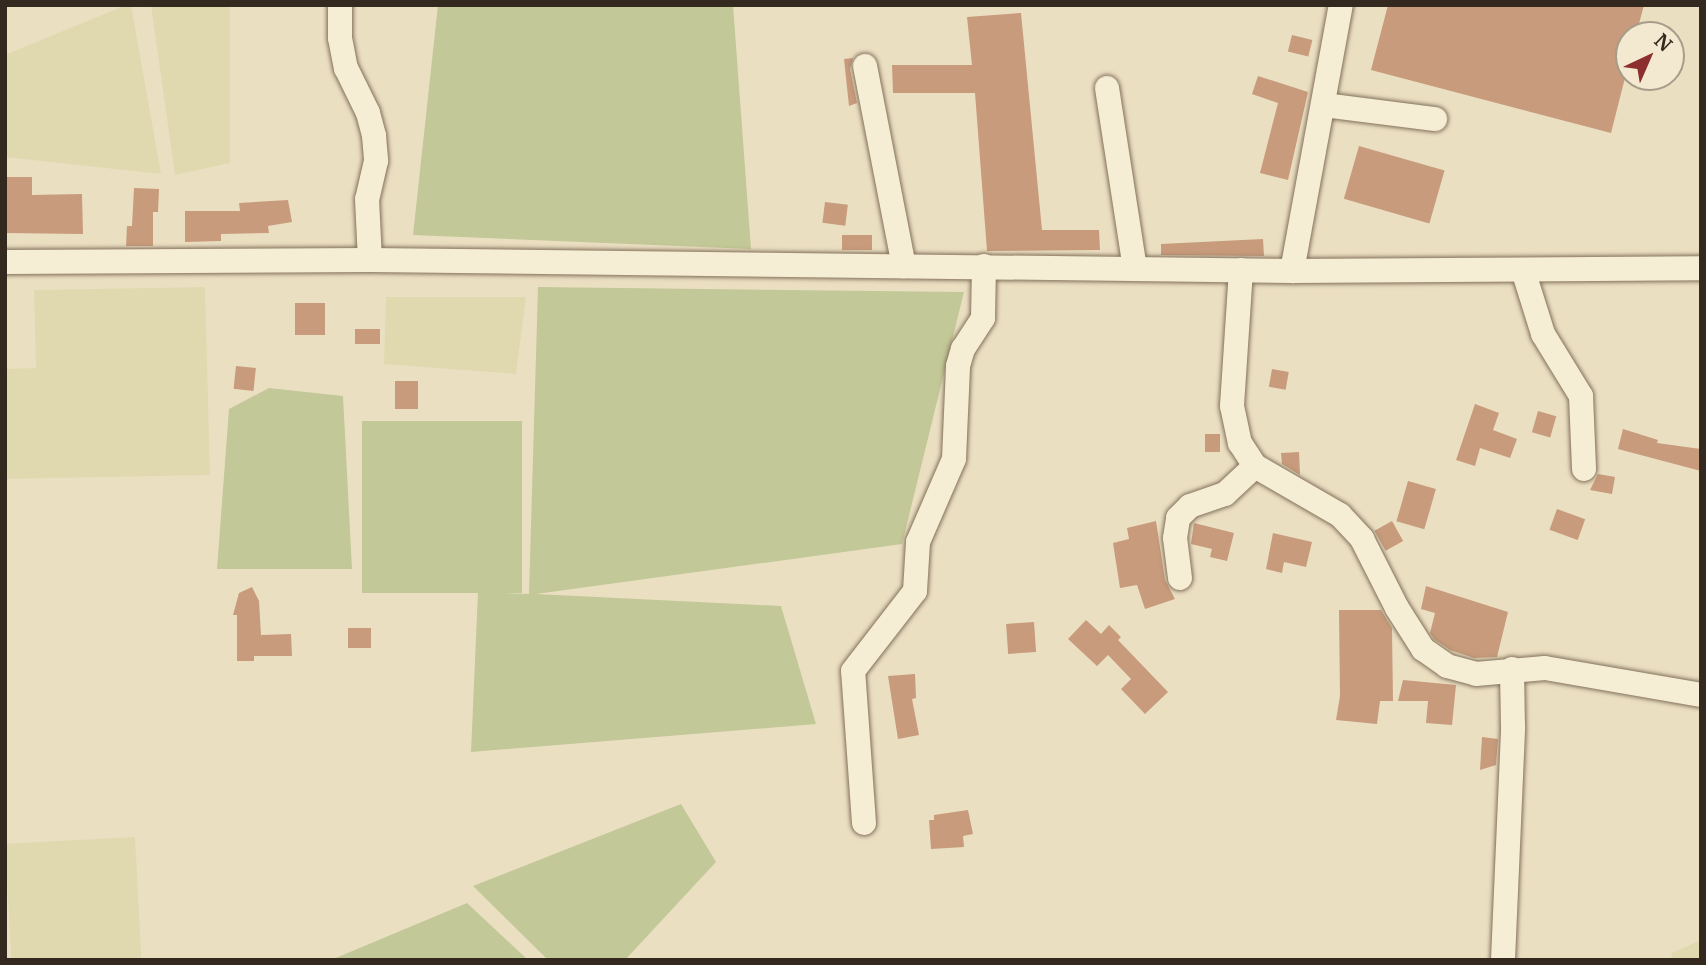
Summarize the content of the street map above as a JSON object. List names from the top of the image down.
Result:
{
  "north": "top right"
}
